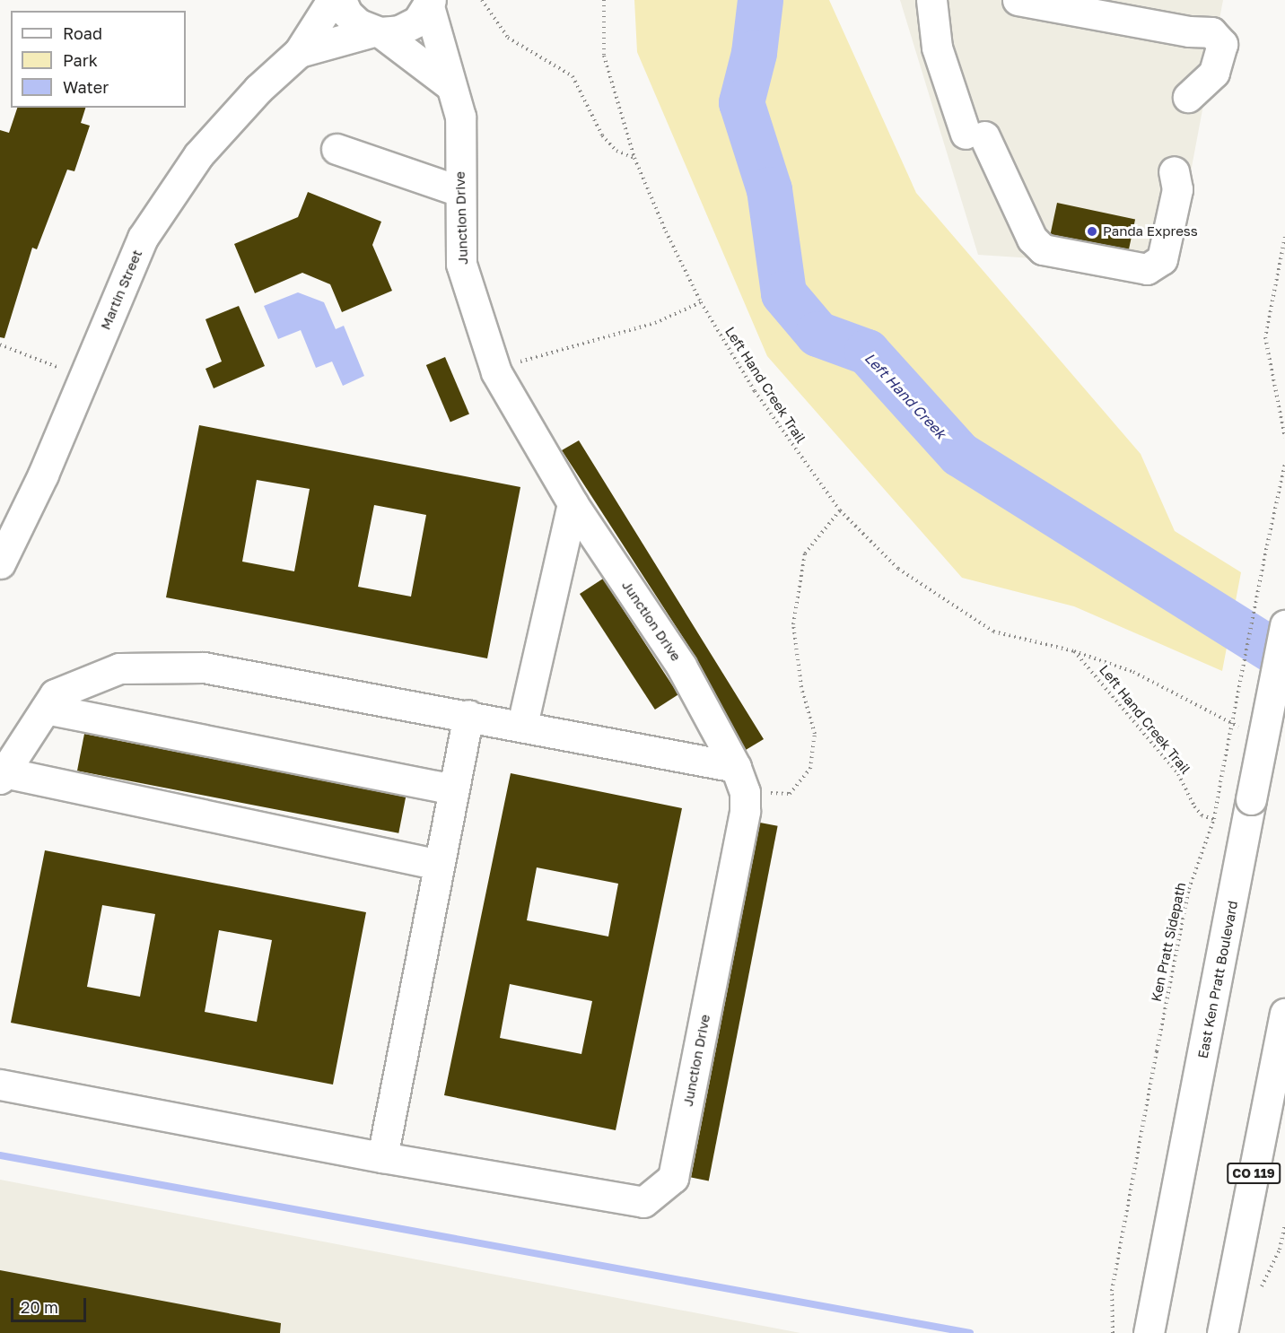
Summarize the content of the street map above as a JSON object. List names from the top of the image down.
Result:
{
  "streets": {
    "main road": [
      "Junction Drive",
      "Martin Street",
      "East Ken Pratt Boulevard",
      "CO 119"
    ],
    "path": ["Left Hand Creek Trail", "Ken Pratt Sidepath"]
  },
  "crossings": [
    ["Junction Drive", "Martin Street"],
    ["Left Hand Creek Trail", "Ken Pratt Sidepath"],
    ["Left Hand Creek Trail", "East Ken Pratt Boulevard"]
  ],
  "water": ["Left Hand Creek"],
  "places": ["Panda Express"],
  "legend": ["Road", "Park", "Water"],
  "scale_bar": "20 m"
}
